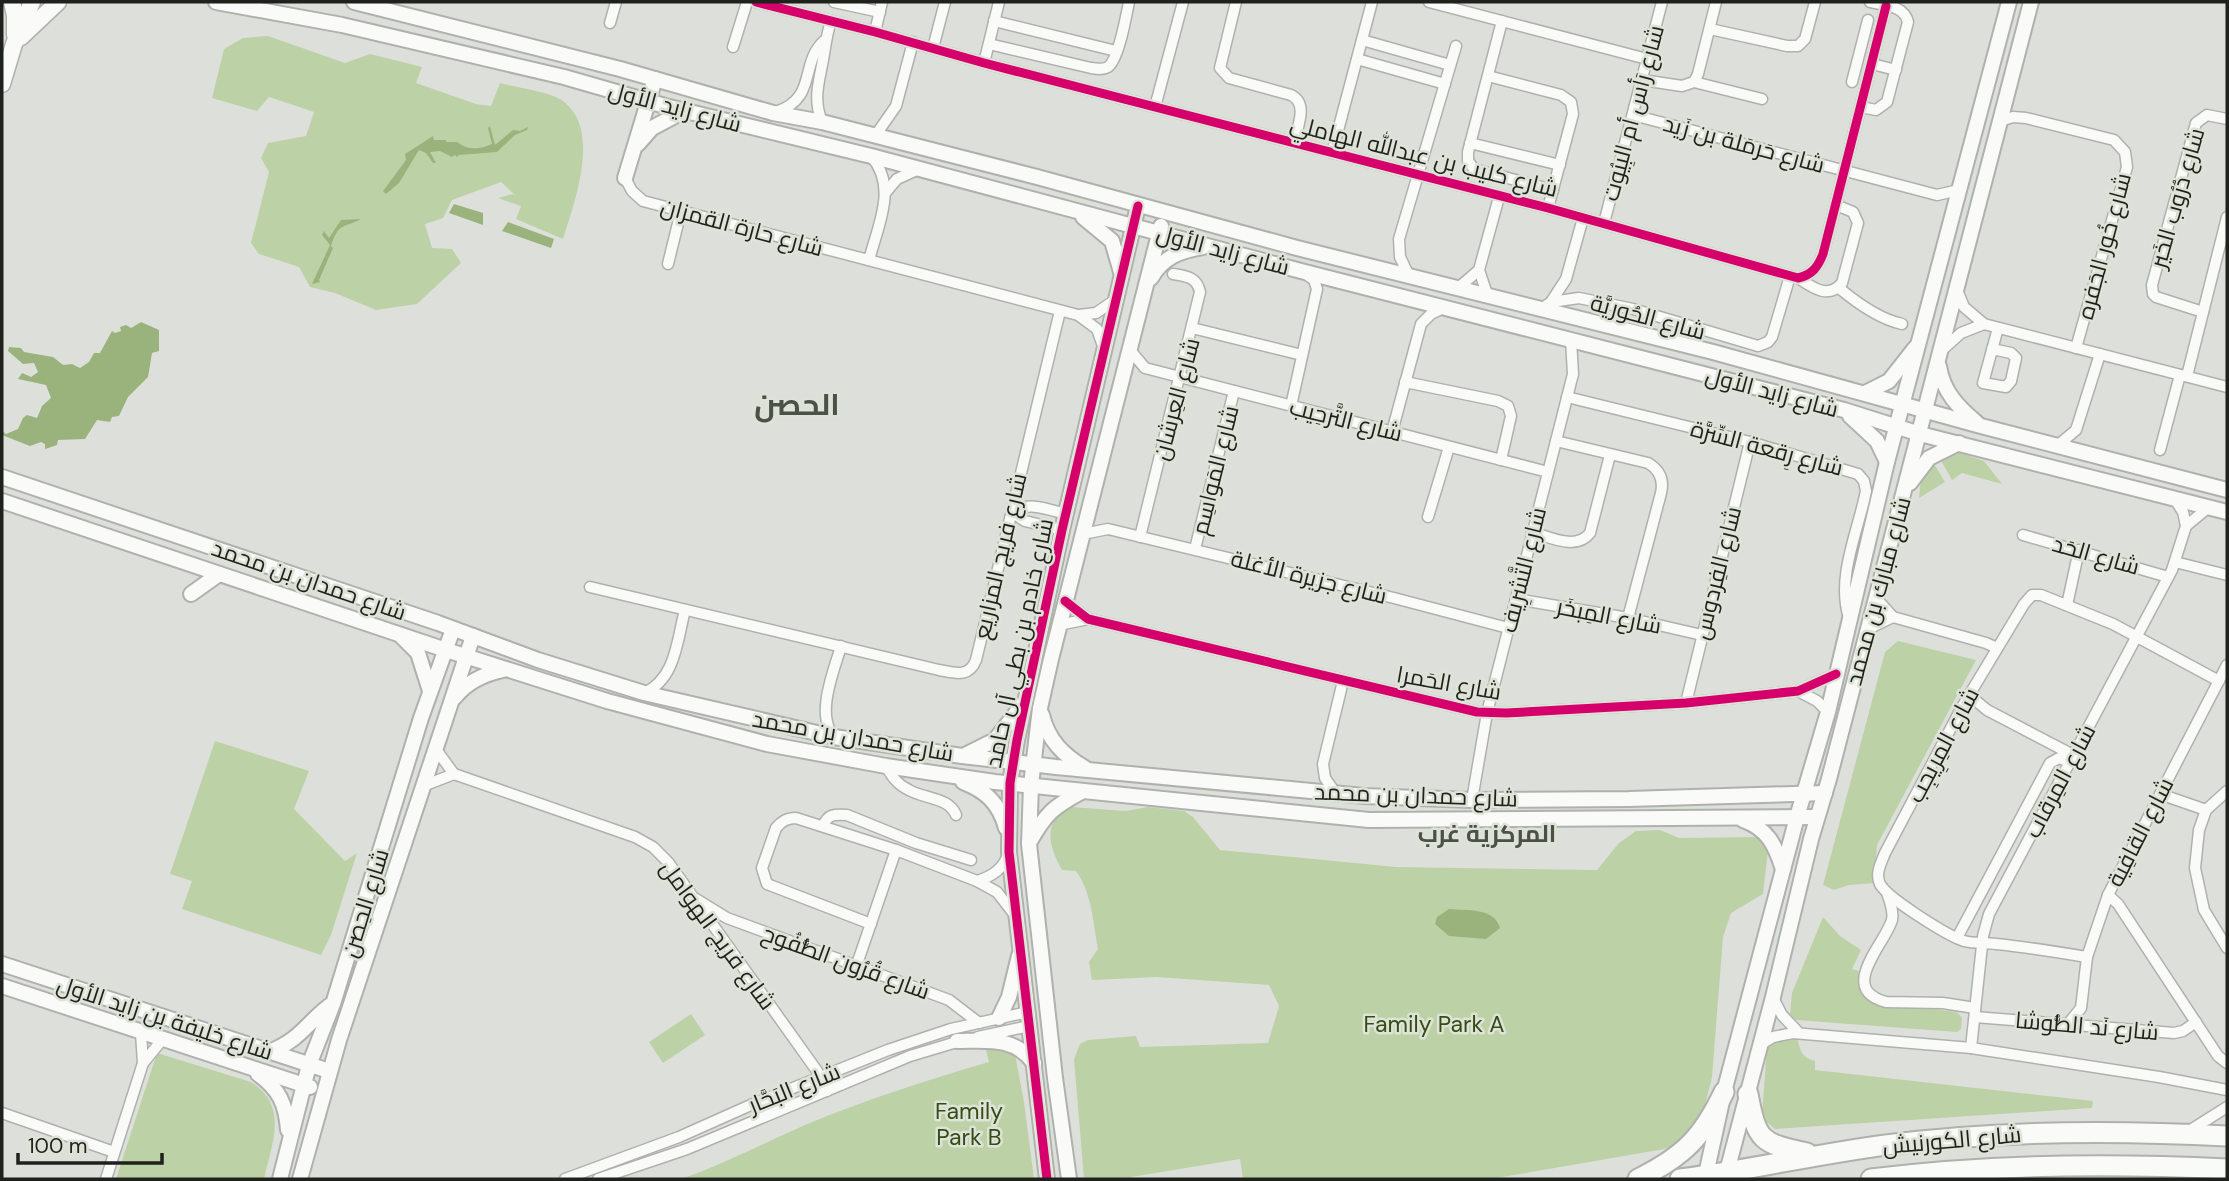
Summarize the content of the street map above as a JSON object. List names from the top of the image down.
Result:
{
  "streets": {
    "highway": ["شارع الكورنيش"],
    "main road": [
      "شارع زايد الأول",
      "شارع حمدان بن محمد",
      "شارع مبارك بن محمد",
      "شارع خادم بن بطي آل حامد",
      "شارع الحِصن",
      "شارع خليفة بن زايد الأول"
    ],
    "street": [
      "شارع رَأس أم البِيُوت",
      "شارع حَرمَلة بن زَيد",
      "شارع كليب بن عبدالله الهاملي",
      "شارع دُرُوب الخَير",
      "شارع حارة القمزان",
      "شارع خُور الجَفره",
      "شارع الحُوريَّة",
      "شارع العِرشان",
      "شارع التَّرحِيب",
      "شارع رِقعة السِّرَّة",
      "شارع المَواسِم",
      "شارع الحَد",
      "شارع فريج المزاريع",
      "شارع التَّشرِيف",
      "شارع الفِردوس",
      "شارع جزيرة الأغلة",
      "شارع المِبخَر",
      "شارع الحَمرا",
      "شارع المِرِيجِب",
      "شارع المِرقاب",
      "شارع القافِية",
      "شارع فريج الهوامل",
      "شارع قُرُون الطُّفُوح",
      "شارع نَد الطُّوشا",
      "شارع البَحَّار"
    ]
  },
  "crossings": [
    ["شارع زايد الأول", "شارع كليب بن عبدالله الهاملي"],
    ["شارع زايد الأول", "شارع الحُوريَّة"],
    ["شارع زايد الأول", "شارع التَّشرِيف"],
    ["شارع زايد الأول", "شارع مبارك بن محمد"],
    ["شارع زايد الأول", "شارع خادم بن بطي آل حامد"],
    ["شارع رَأس أم البِيُوت", "شارع حَرمَلة بن زَيد"],
    ["شارع رَأس أم البِيُوت", "شارع كليب بن عبدالله الهاملي"],
    ["شارع حَرمَلة بن زَيد", "شارع مبارك بن محمد"],
    ["شارع كليب بن عبدالله الهاملي", "شارع الحُوريَّة"],
    ["شارع حارة القمزان", "شارع فريج المزاريع"],
    ["شارع خُور الجَفره", "شارع مبارك بن محمد"],
    ["شارع العِرشان", "شارع التَّرحِيب"],
    ["شارع العِرشان", "شارع جزيرة الأغلة"],
    ["شارع التَّرحِيب", "شارع المَواسِم"],
    ["شارع التَّرحِيب", "شارع التَّشرِيف"],
    ["شارع رِقعة السِّرَّة", "شارع التَّشرِيف"],
    ["شارع رِقعة السِّرَّة", "شارع الفِردوس"],
    ["شارع رِقعة السِّرَّة", "شارع مبارك بن محمد"],
    ["شارع المَواسِم", "شارع جزيرة الأغلة"],
    ["شارع الحَد", "شارع المِرقاب"],
    ["شارع التَّشرِيف", "شارع جزيرة الأغلة"],
    ["شارع التَّشرِيف", "شارع حمدان بن محمد"],
    ["شارع التَّشرِيف", "شارع المِبخَر"],
    ["شارع التَّشرِيف", "شارع الحَمرا"],
    ["شارع الفِردوس", "شارع المِبخَر"],
    ["شارع الفِردوس", "شارع الحَمرا"],
    ["شارع جزيرة الأغلة", "شارع خادم بن بطي آل حامد"],
    ["شارع حمدان بن محمد", "شارع مبارك بن محمد"],
    ["شارع حمدان بن محمد", "شارع خادم بن بطي آل حامد"],
    ["شارع حمدان بن محمد", "شارع الحِصن"],
    ["شارع مبارك بن محمد", "شارع الحَمرا"],
    ["شارع مبارك بن محمد", "شارع الكورنيش"],
    ["شارع خادم بن بطي آل حامد", "شارع الحَمرا"],
    ["شارع خادم بن بطي آل حامد", "شارع البَحَّار"],
    ["شارع المِرِيجِب", "شارع المِرقاب"],
    ["شارع المِرِيجِب", "شارع القافِية"],
    ["شارع المِرِيجِب", "شارع نَد الطُّوشا"],
    ["شارع المِرقاب", "شارع نَد الطُّوشا"],
    ["شارع الحِصن", "شارع خليفة بن زايد الأول"],
    ["شارع فريج الهوامل", "شارع قُرُون الطُّفُوح"],
    ["شارع فريج الهوامل", "شارع البَحَّار"],
    ["شارع قُرُون الطُّفُوح", "شارع البَحَّار"]
  ],
  "districts": ["الحصن", "المركزية غرب"],
  "parks": ["Family Park A", "Family Park B"],
  "scale_bar": "100 m"
}
